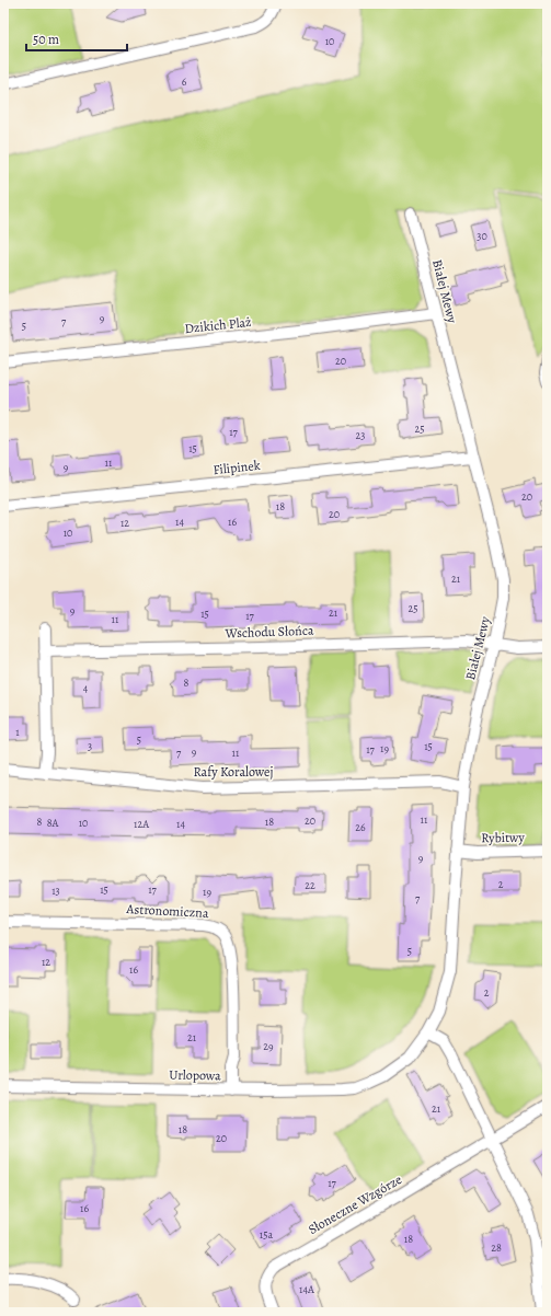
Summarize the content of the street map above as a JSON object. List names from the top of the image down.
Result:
{
  "streets": {
    "street": [
      "Białej Mewy",
      "Dzikich Plaż",
      "Filipinek",
      "Wschodu Słońca",
      "Rafy Koralowej",
      "Rybitwy",
      "Astronomiczna",
      "Urlopowa",
      "Słoneczne Wzgórze"
    ]
  },
  "crossings": [
    ["Białej Mewy", "Dzikich Plaż"],
    ["Białej Mewy", "Filipinek"],
    ["Białej Mewy", "Wschodu Słońca"],
    ["Białej Mewy", "Rafy Koralowej"],
    ["Białej Mewy", "Rybitwy"],
    ["Białej Mewy", "Urlopowa"],
    ["Astronomiczna", "Urlopowa"]
  ],
  "house_numbers": [
    "10",
    "6",
    "30",
    "9",
    "7",
    "5",
    "20",
    "25",
    "17",
    "23",
    "15",
    "11",
    "9",
    "20",
    "18",
    "20",
    "14",
    "16",
    "12",
    "10",
    "21",
    "25",
    "9",
    "21",
    "15",
    "17",
    "11",
    "8",
    "4",
    "1",
    "5",
    "3",
    "15",
    "19",
    "17",
    "9",
    "7",
    "11",
    "11",
    "20",
    "8",
    "18",
    "8A",
    "10",
    "12A",
    "14",
    "26",
    "9",
    "2",
    "22",
    "15",
    "17",
    "13",
    "19",
    "7",
    "5",
    "12",
    "16",
    "2",
    "21",
    "29",
    "21",
    "18",
    "20",
    "17",
    "16",
    "15a",
    "18",
    "28",
    "14A"
  ],
  "scale_bar": "50 m"
}
